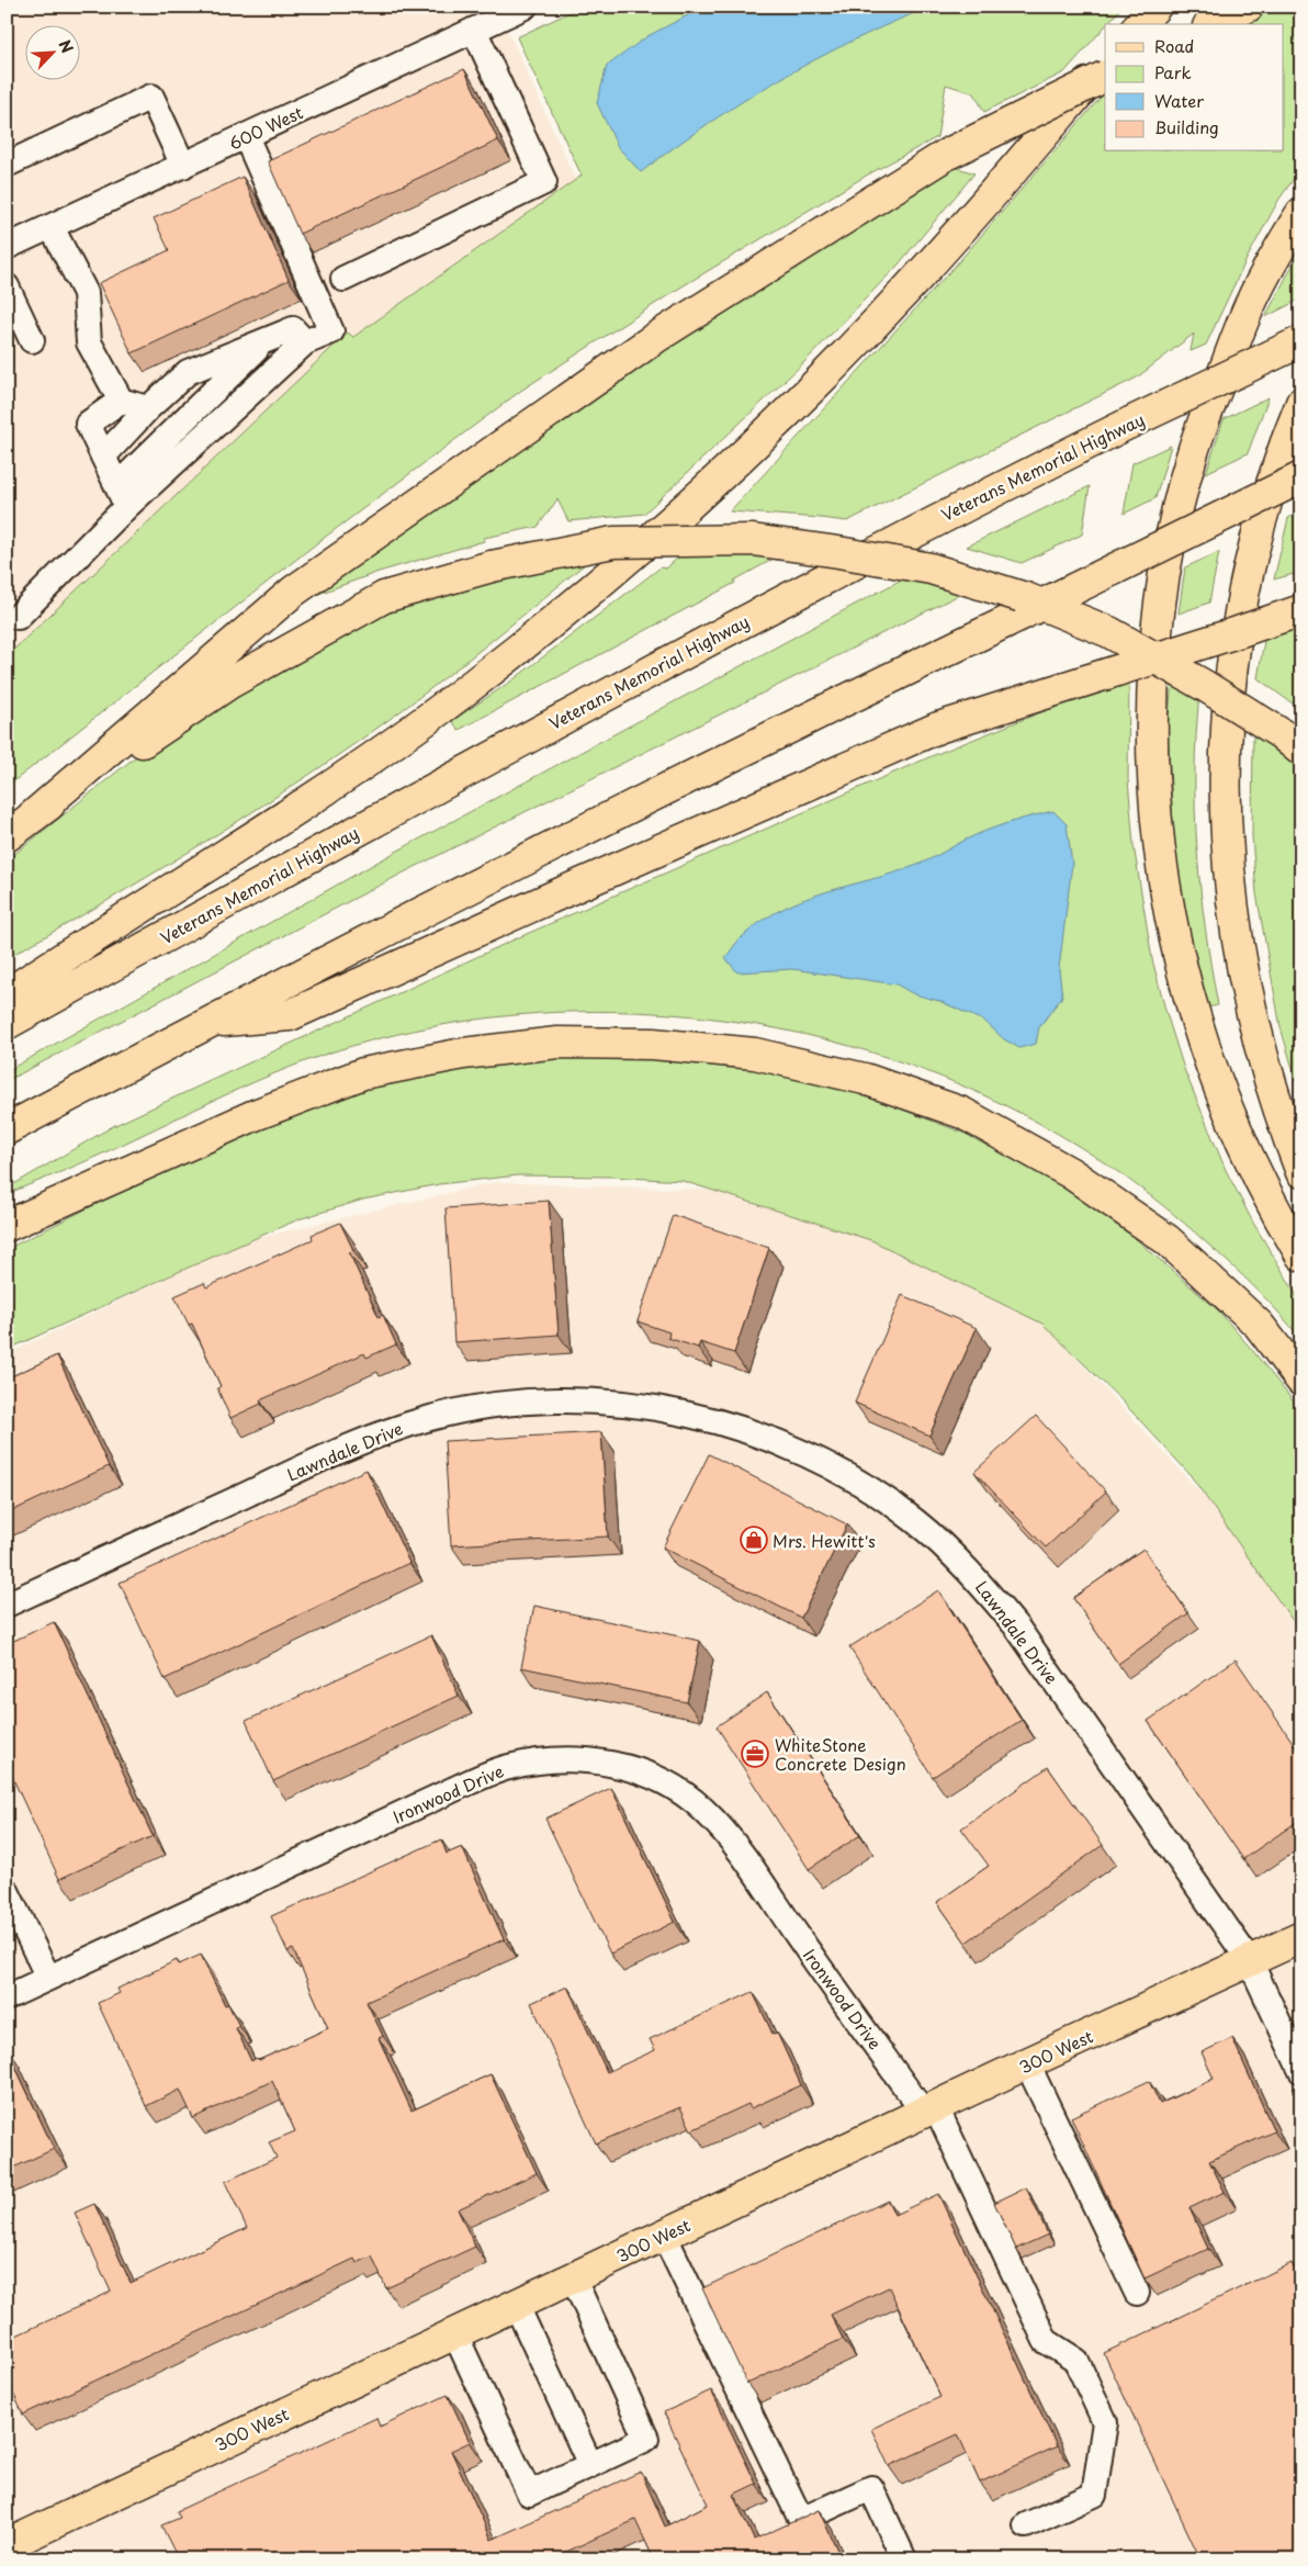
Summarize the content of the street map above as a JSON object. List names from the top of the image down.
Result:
{
  "streets": {
    "main road": ["Veterans Memorial Highway", "300 West"],
    "street": ["600 West", "Lawndale Drive", "Ironwood Drive"]
  },
  "crossings": [
    ["Lawndale Drive", "300 West"],
    ["Ironwood Drive", "300 West"]
  ],
  "places": {
    "shop": ["Mrs. Hewitt's"],
    "office": ["WhiteStone Concrete Design"]
  },
  "legend": [
    "Road",
    "Park",
    "Water",
    "Building"
  ],
  "north": "top right"
}
